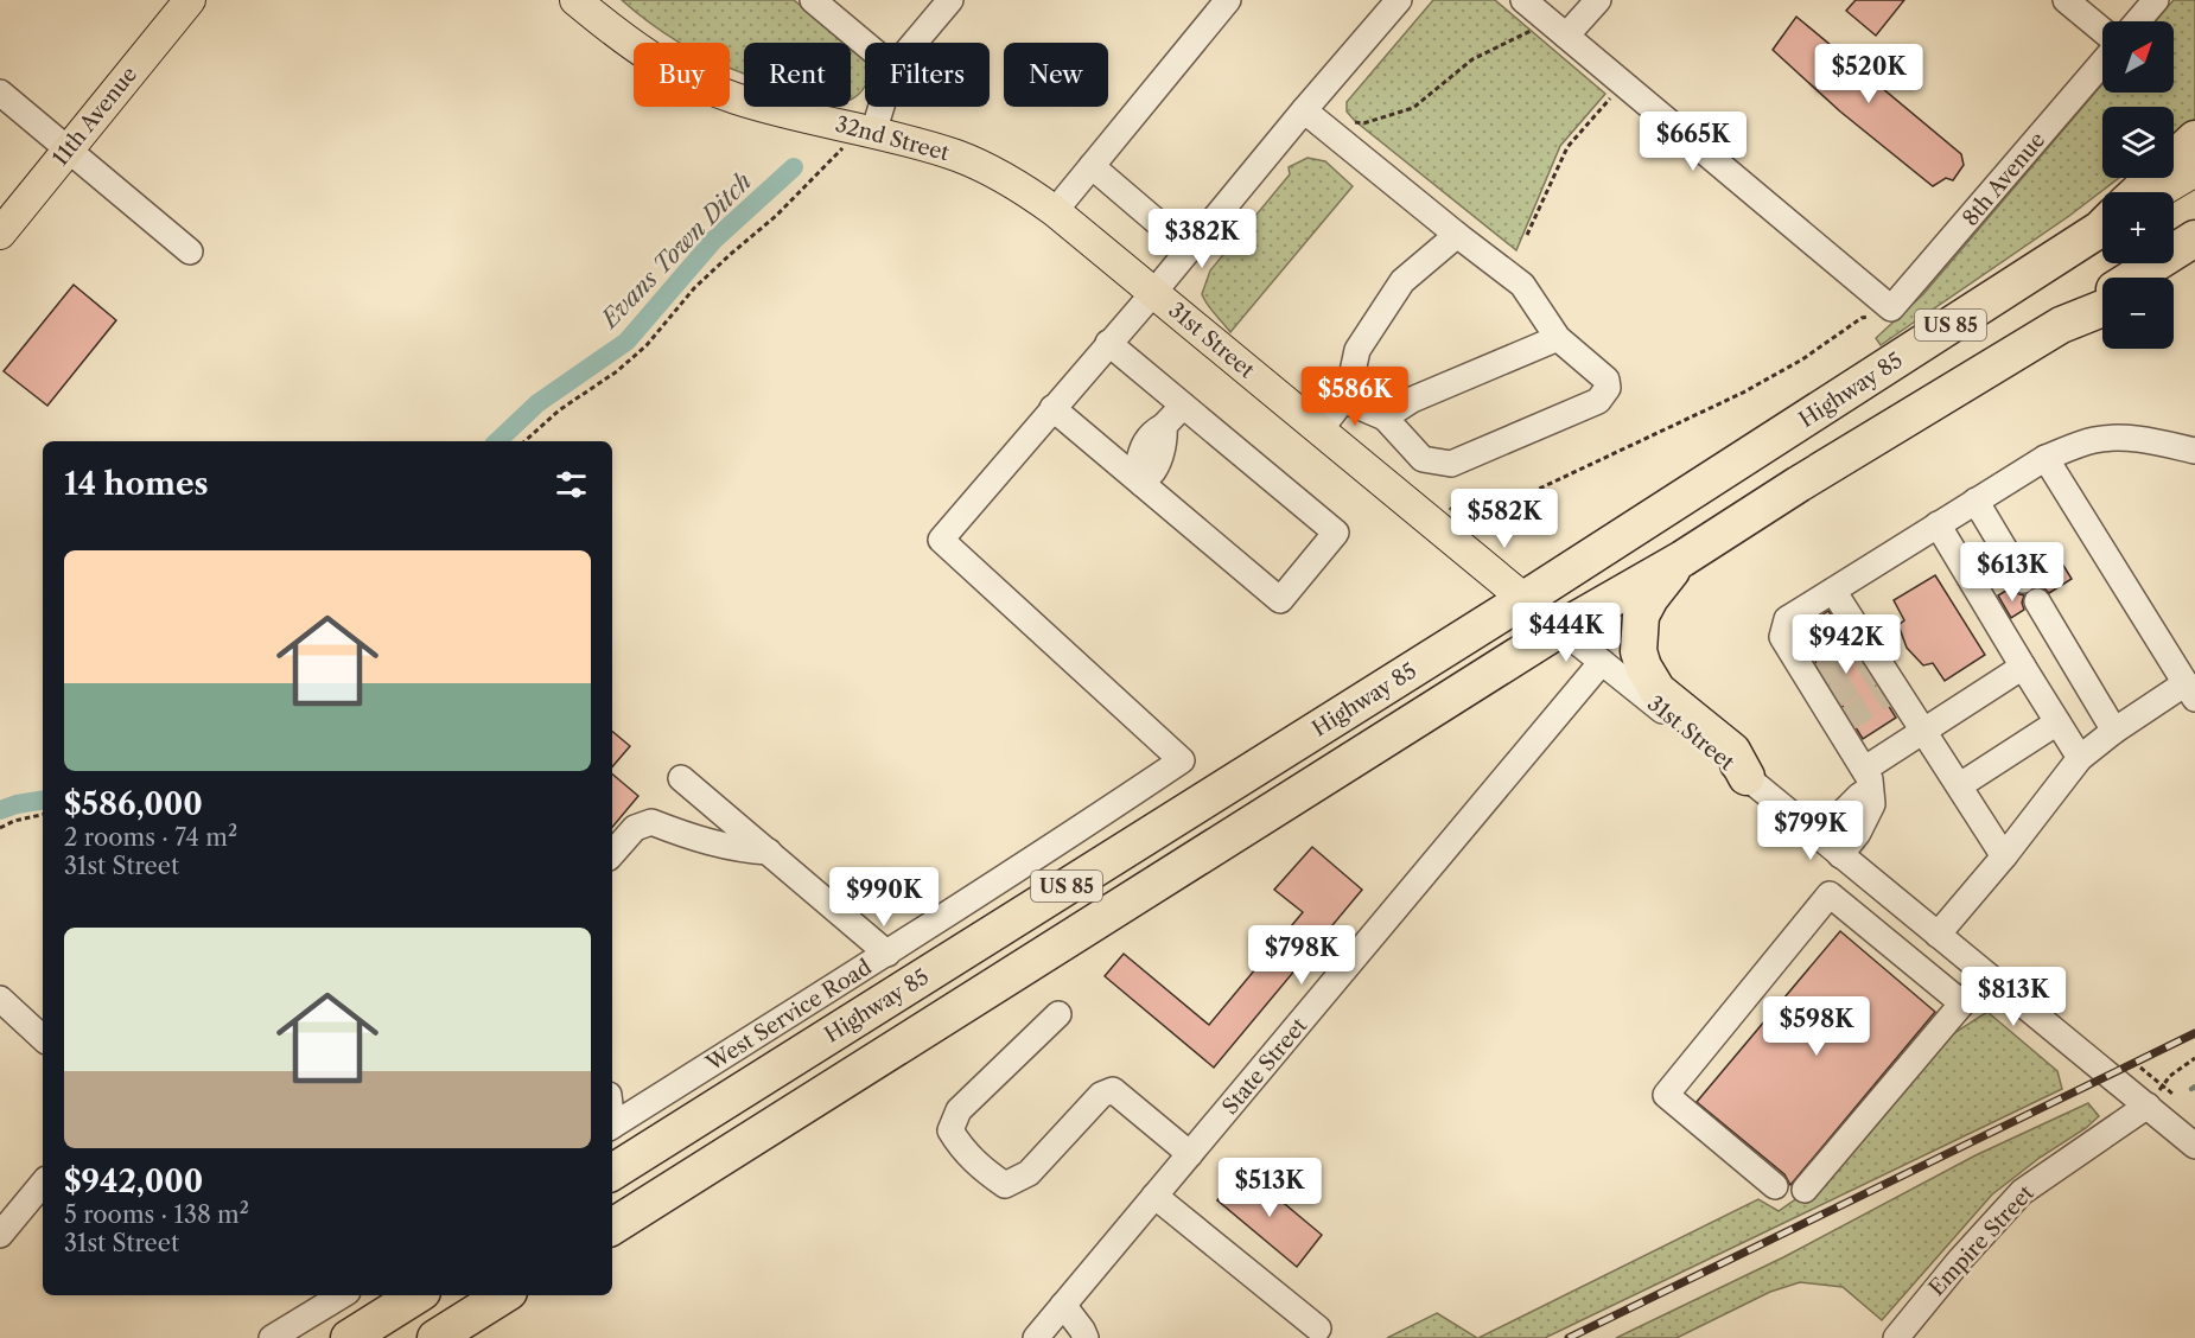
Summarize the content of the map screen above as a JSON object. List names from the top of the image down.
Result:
{
  "streets": {
    "highway": ["US 85", "Highway 85"],
    "main road": ["11th Avenue", "32nd Street", "31st Street"],
    "street": [
      "8th Avenue",
      "West Service Road",
      "State Street",
      "Empire Street"
    ]
  },
  "crossings": [
    ["32nd Street", "31st Street"],
    ["31st Street", "Highway 85"],
    ["31st Street", "State Street"],
    ["31st Street", "Empire Street"]
  ],
  "water": ["Evans Town Ditch"],
  "north": "top right",
  "page": {
    "map_buttons": ["+", "−"],
    "chip": [
      "Buy",
      "Rent",
      "Filters",
      "New"
    ],
    "price": [
      "$520K",
      "$665K",
      "$382K",
      "$586K",
      "$582K",
      "$613K",
      "$444K",
      "$942K",
      "$799K",
      "$990K",
      "$798K",
      "$813K",
      "$598K",
      "$513K"
    ],
    "heading": "14 homes",
    "list": [
      {
        "name": "$586,000",
        "note": "2 rooms · 74 m² · 31st Street"
      },
      {
        "name": "$942,000",
        "note": "5 rooms · 138 m² · 31st Street"
      }
    ]
  }
}
